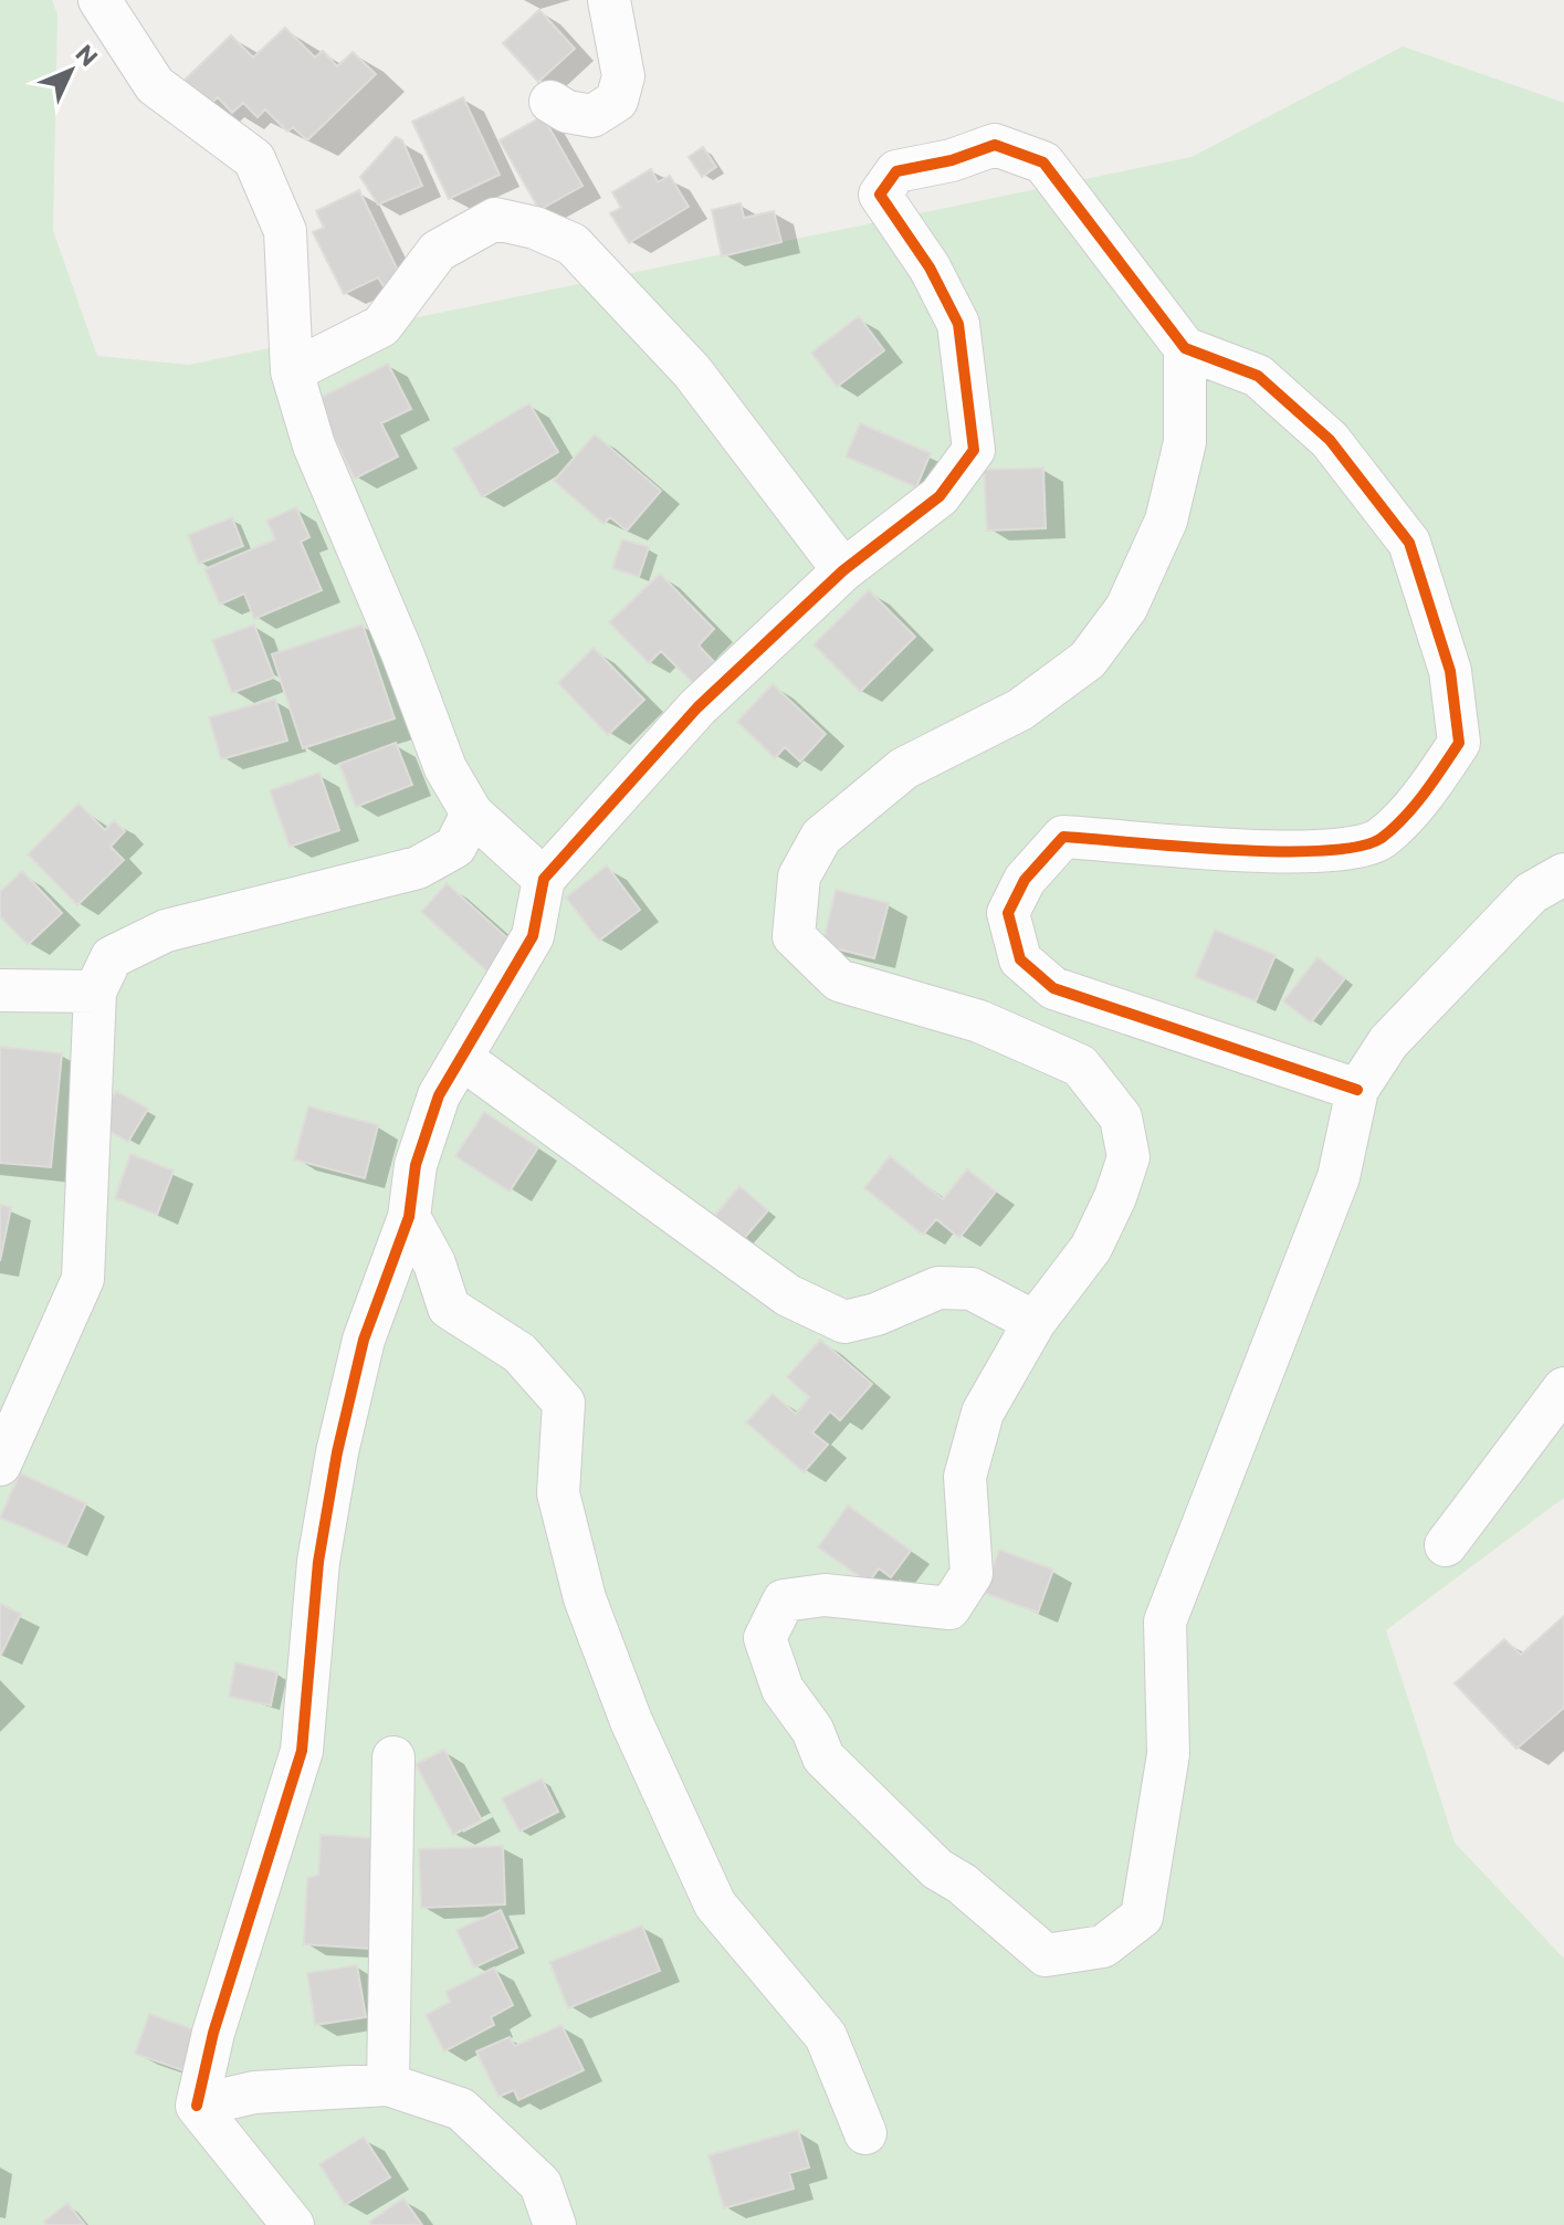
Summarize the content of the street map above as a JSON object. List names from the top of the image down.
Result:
{
  "north": "top right"
}
